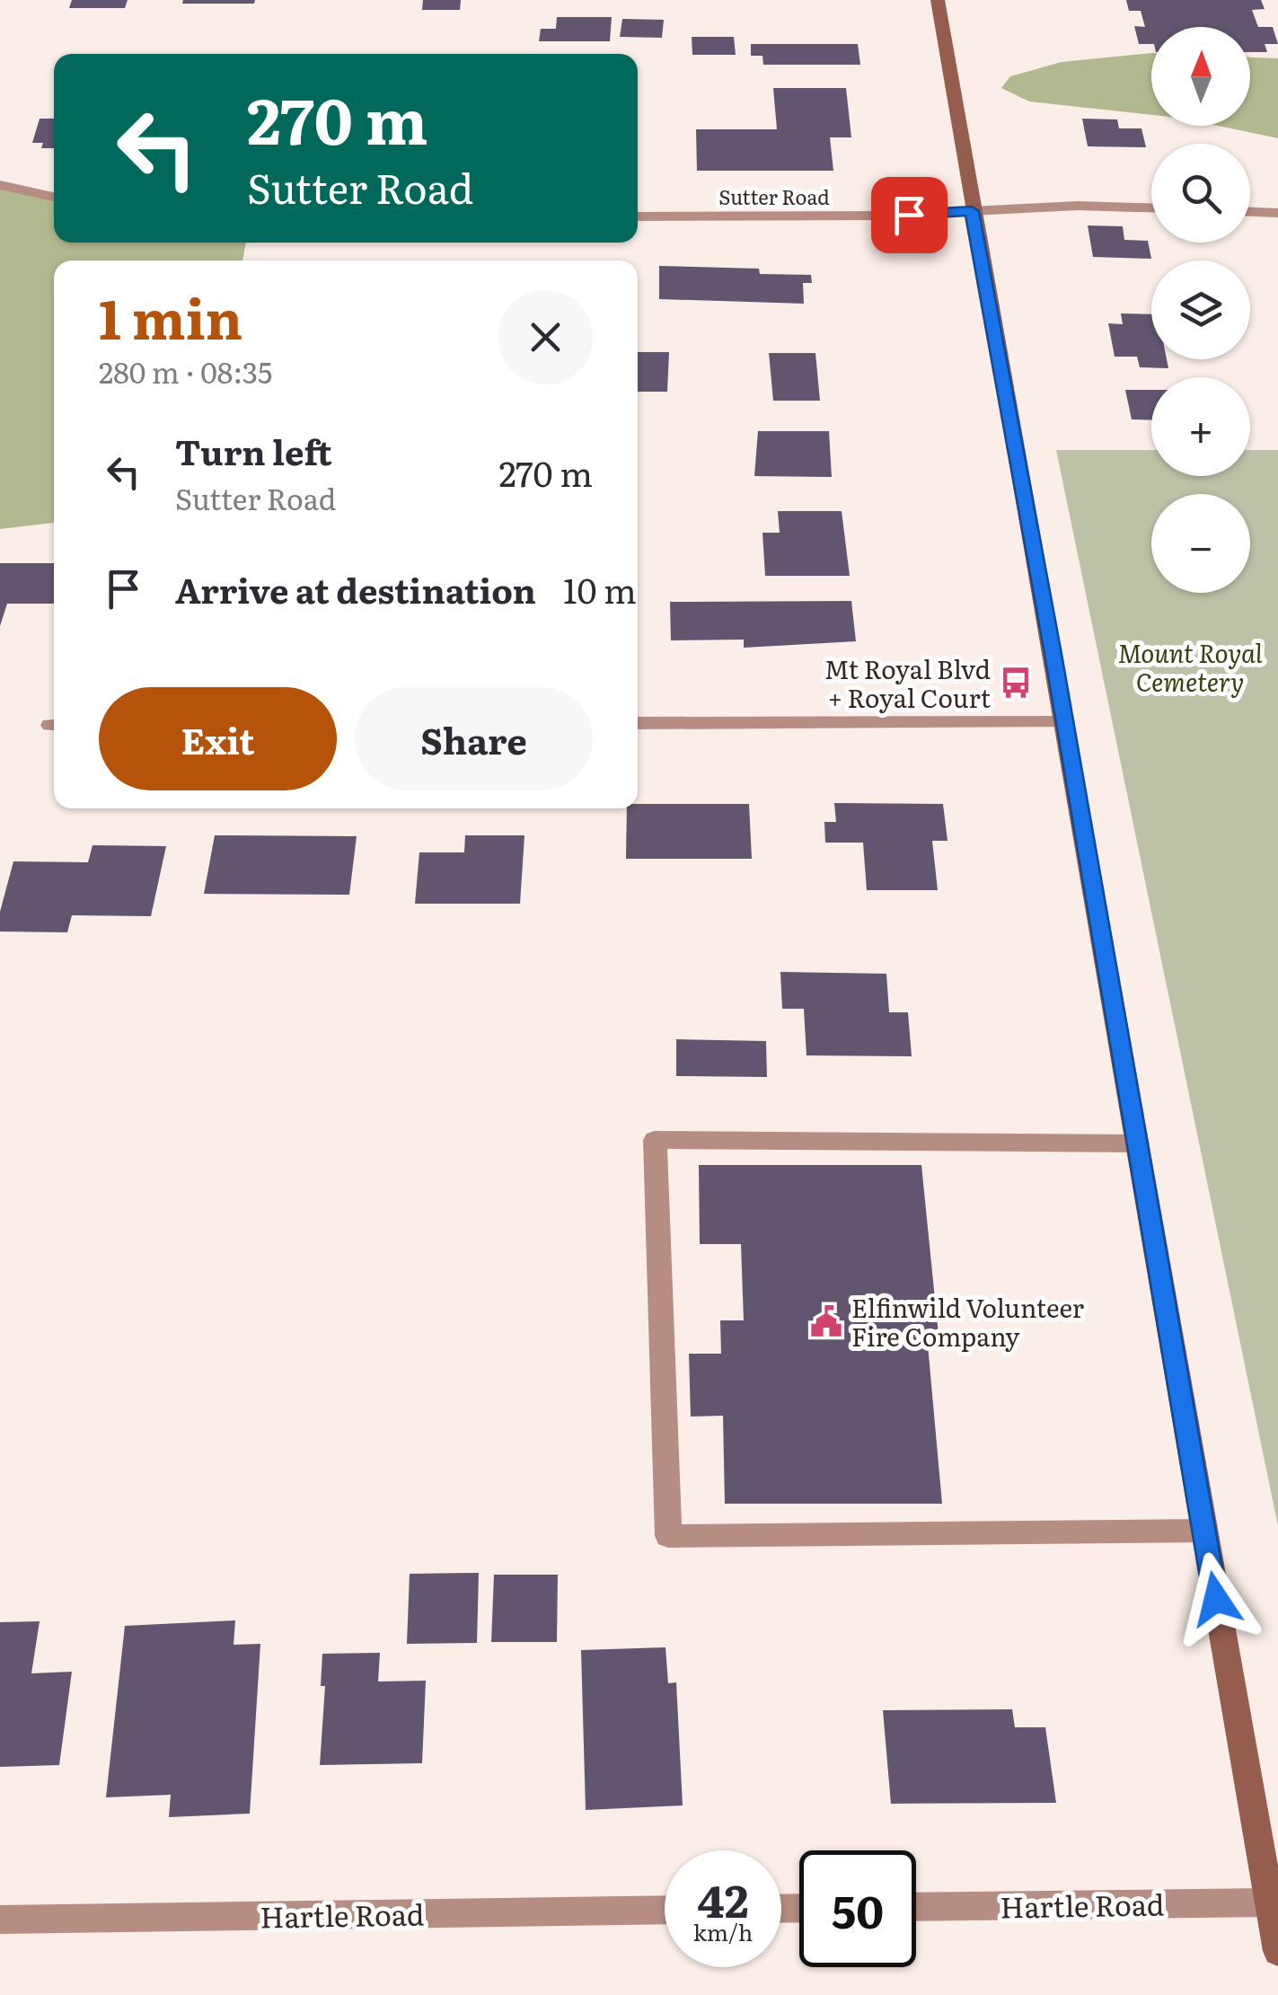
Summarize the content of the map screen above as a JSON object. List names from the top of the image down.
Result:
{
  "streets": {
    "street": ["Sutter Road", "Hartle Road"]
  },
  "parks": ["Mount Royal Cemetery"],
  "places": {
    "bus stop": ["Mt Royal Blvd + Royal Court"],
    "public building": ["Elfinwild Volunteer Fire Company"]
  },
  "north": "top",
  "page": {
    "map_buttons": ["+", "−"],
    "turn": ["270 m", "Sutter Road"],
    "heading": ["1 min", "280 m · 08:35"],
    "list": [
      {
        "name": "Turn left",
        "note": "Sutter Road",
        "value": "270 m"
      },
      {
        "name": "Arrive at destination",
        "value": "10 m"
      }
    ],
    "buttons": ["Exit", "Share"],
    "speed": "42 km/h",
    "limit": "50"
  }
}
